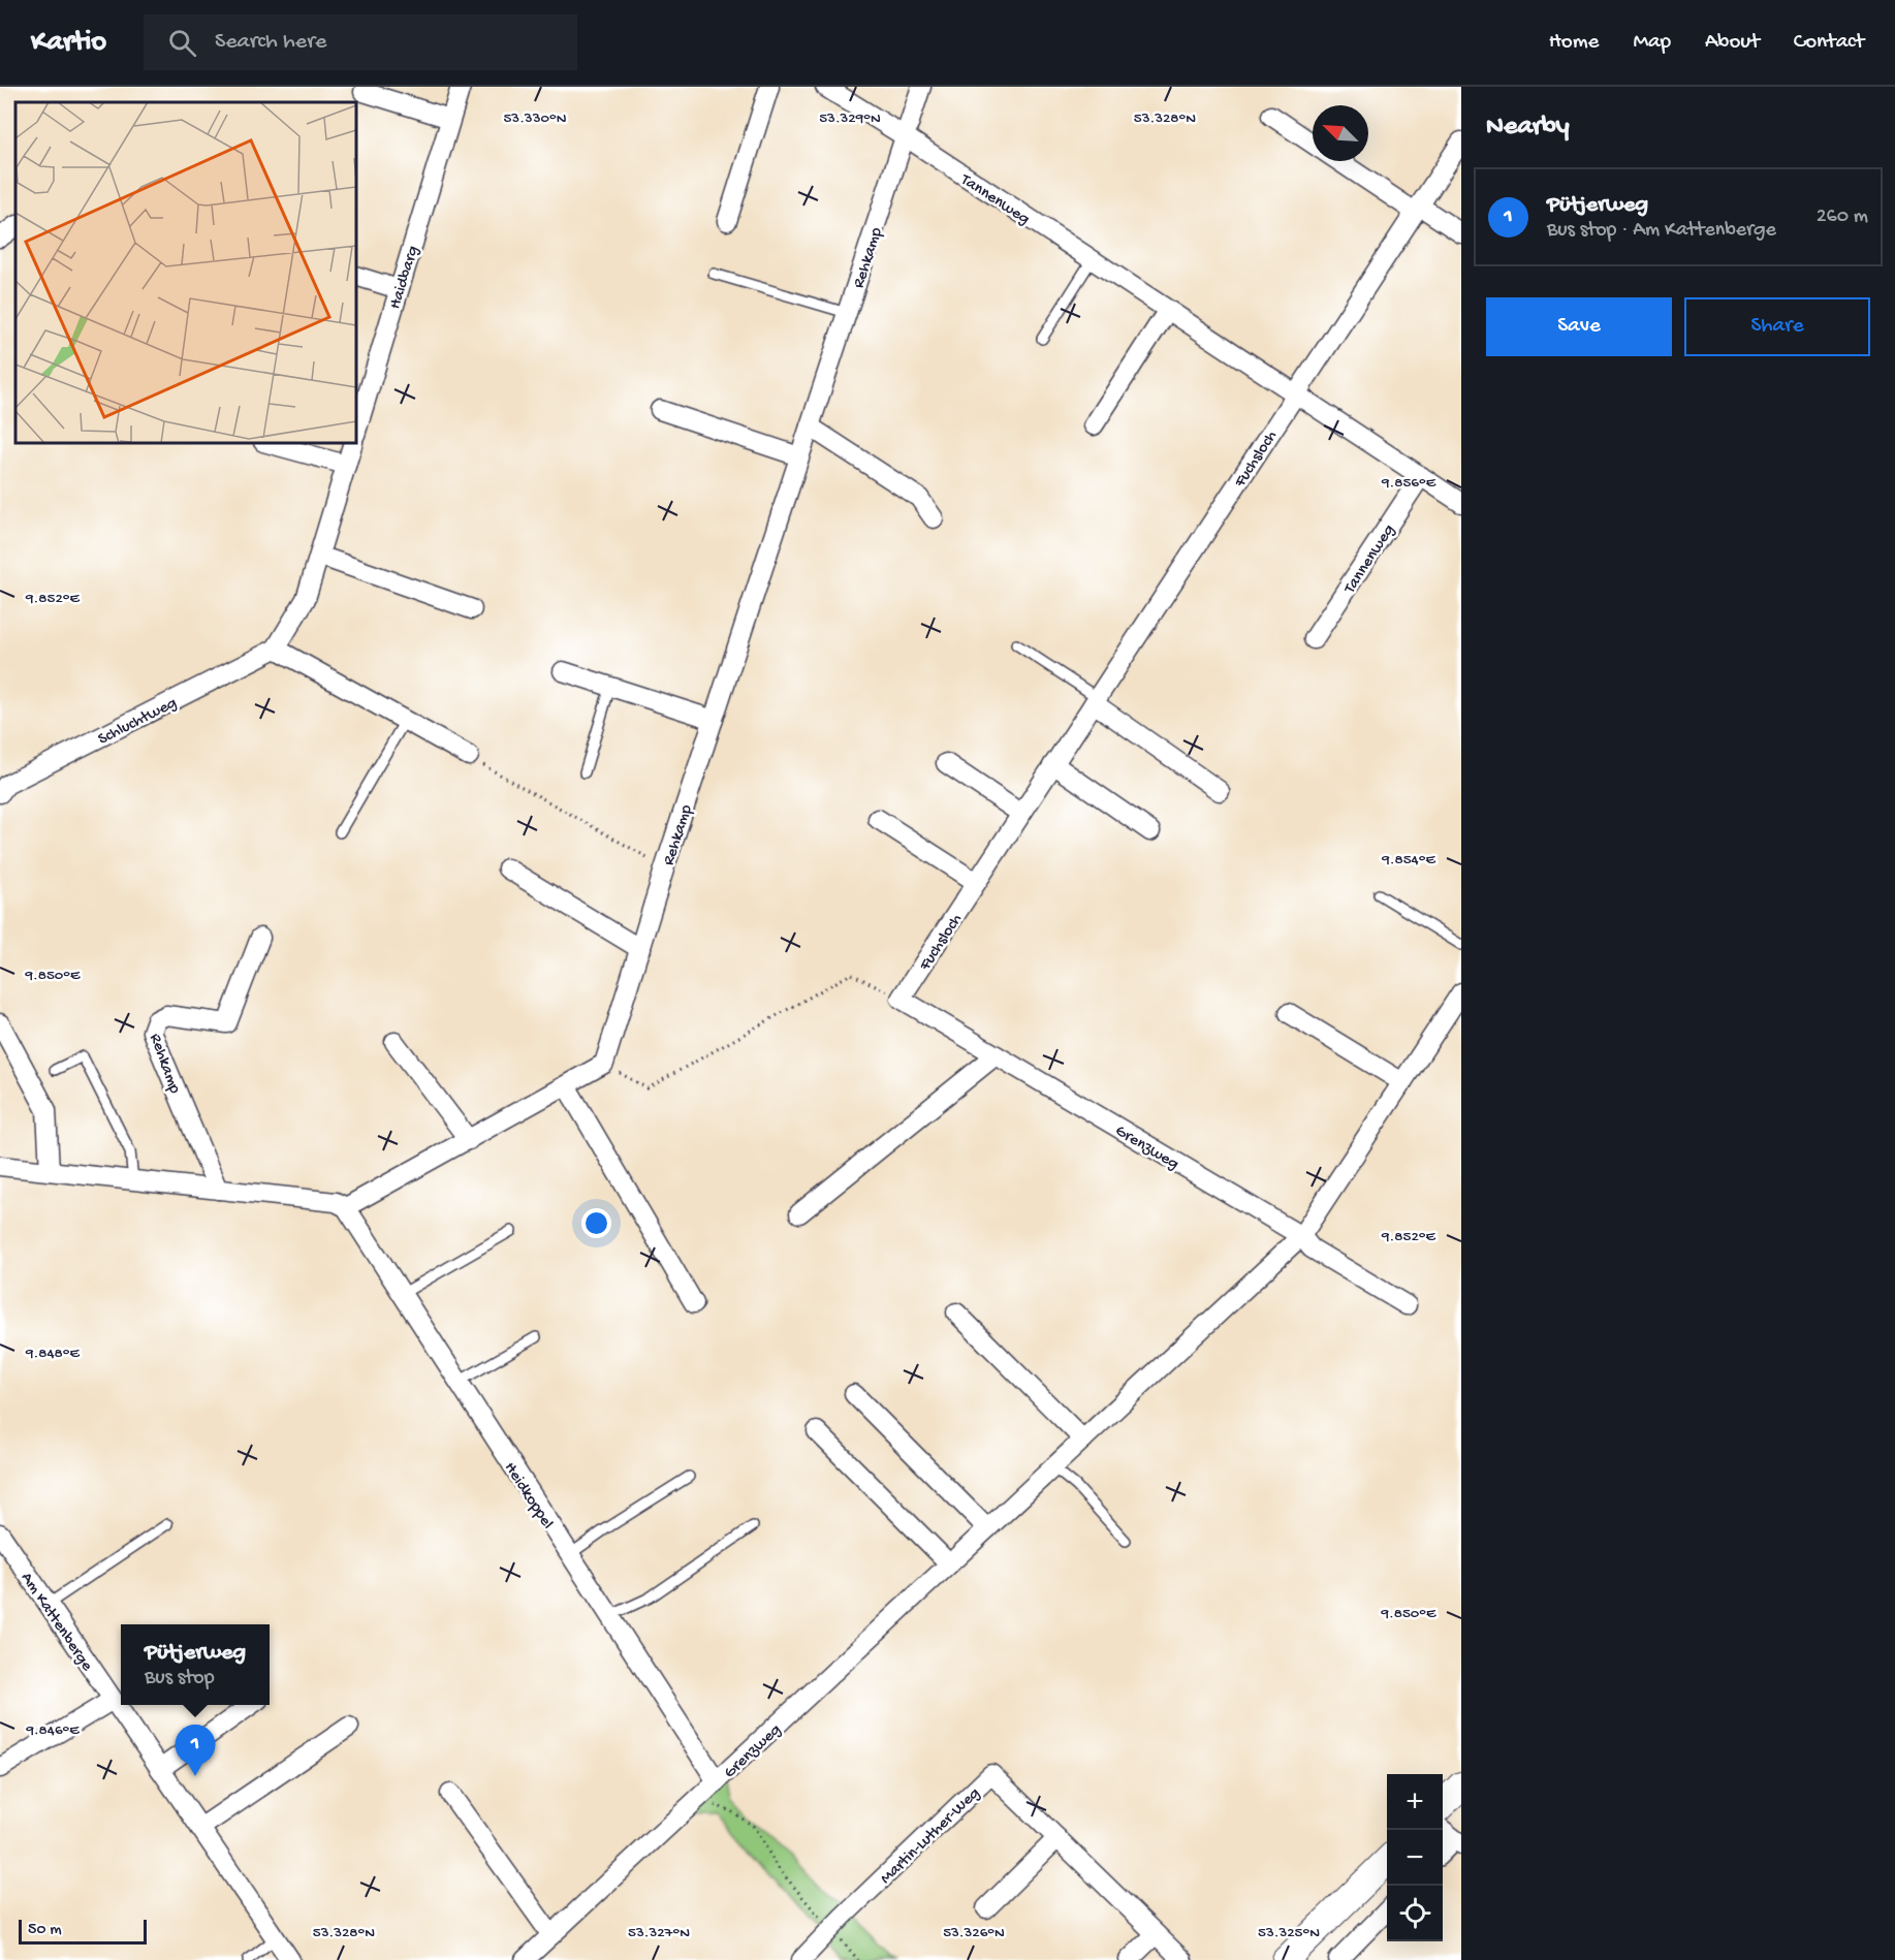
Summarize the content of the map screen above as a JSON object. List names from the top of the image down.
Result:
{
  "streets": {
    "street": [
      "Tannenweg",
      "Rehkamp",
      "Haidbarg",
      "Fuchsloch",
      "Schluchtweg",
      "Grenzweg",
      "Heidkoppel",
      "Am Kattenberge",
      "Martin-Luther-Weg"
    ]
  },
  "crossings": [
    ["Tannenweg", "Rehkamp"],
    ["Tannenweg", "Fuchsloch"],
    ["Fuchsloch", "Grenzweg"],
    ["Grenzweg", "Heidkoppel"]
  ],
  "scale_bar": "50 m",
  "north": "top left",
  "page": {
    "header": "Kartio",
    "search": "Search here",
    "nav": [
      "Home",
      "Map",
      "About",
      "Contact"
    ],
    "heading": "Nearby",
    "list": [
      {
        "mark": "1",
        "name": "Pütjerweg",
        "note": "Bus stop · Am Kattenberge",
        "value": "260 m"
      }
    ],
    "buttons": ["Save", "Share"],
    "popup": ["Pütjerweg", "Bus stop"],
    "pins": "1",
    "map_buttons": ["+", "−"],
    "scale": "50 m"
  },
  "coordinates": [
    "53.330°N",
    "53.329°N",
    "53.328°N",
    "9.856°E",
    "9.852°E",
    "9.854°E",
    "9.850°E",
    "9.848°E",
    "9.846°E",
    "53.327°N",
    "53.326°N",
    "53.325°N"
  ]
}
